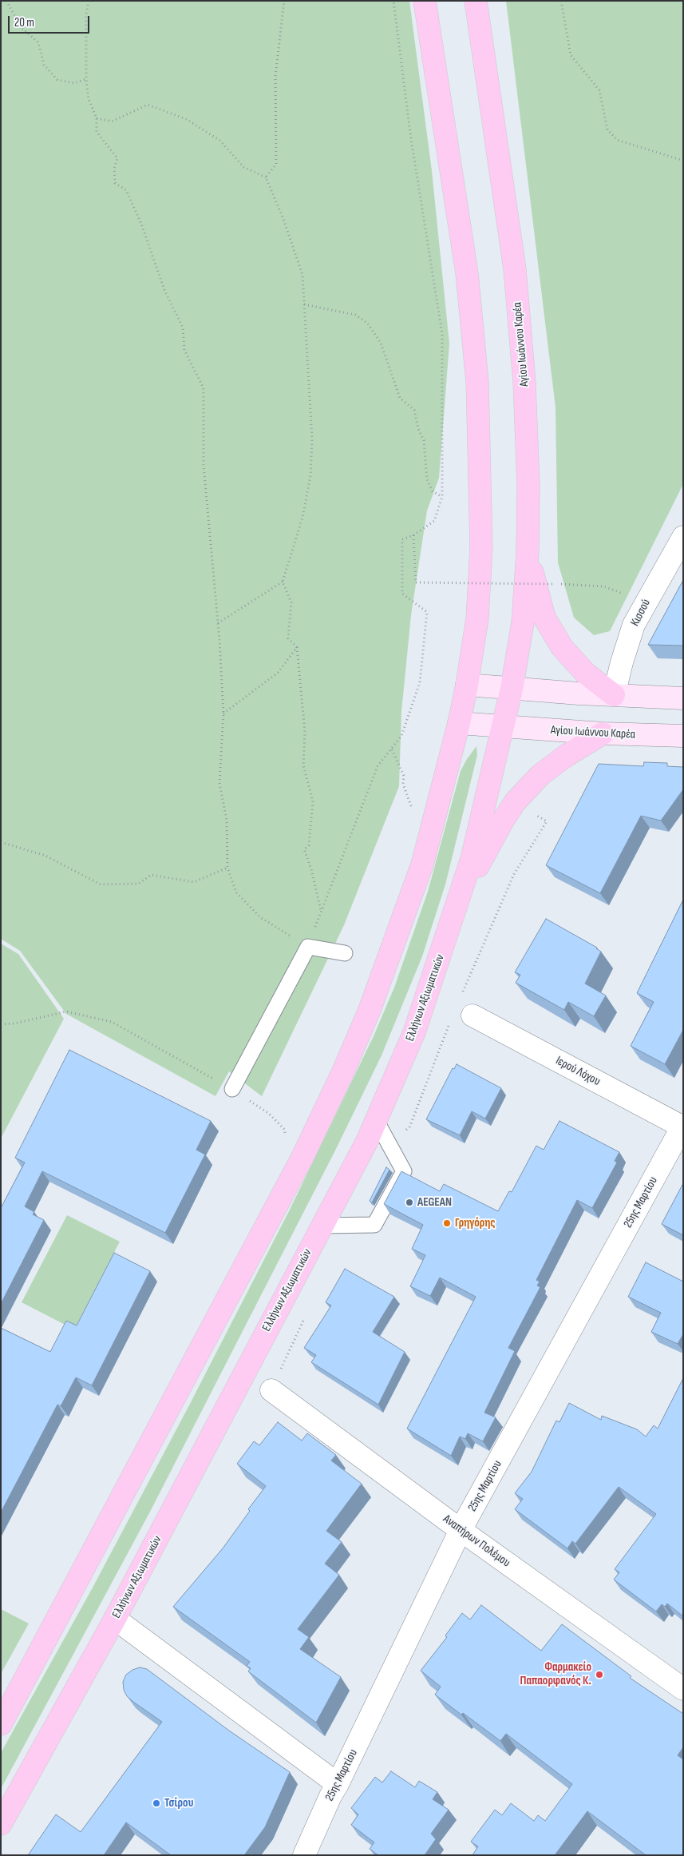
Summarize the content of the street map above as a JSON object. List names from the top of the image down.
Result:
{
  "streets": {
    "main road": ["Αγίου Ιωάννου Καρέα", "Ελλήνων Αξιωματικών"],
    "street": [
      "Κισσού",
      "Ιερού Λόχου",
      "25ης Μαρτίου",
      "Αναπήρων Πολέμου"
    ]
  },
  "crossings": [
    ["Αγίου Ιωάννου Καρέα", "Ελλήνων Αξιωματικών"],
    ["Ιερού Λόχου", "25ης Μαρτίου"],
    ["25ης Μαρτίου", "Αναπήρων Πολέμου"]
  ],
  "places": [
    "AEGEAN",
    "Γρηγόρης",
    "Φαρμακείο Παπαορφανός Κ.",
    "Τσίρου"
  ],
  "scale_bar": "20 m"
}
